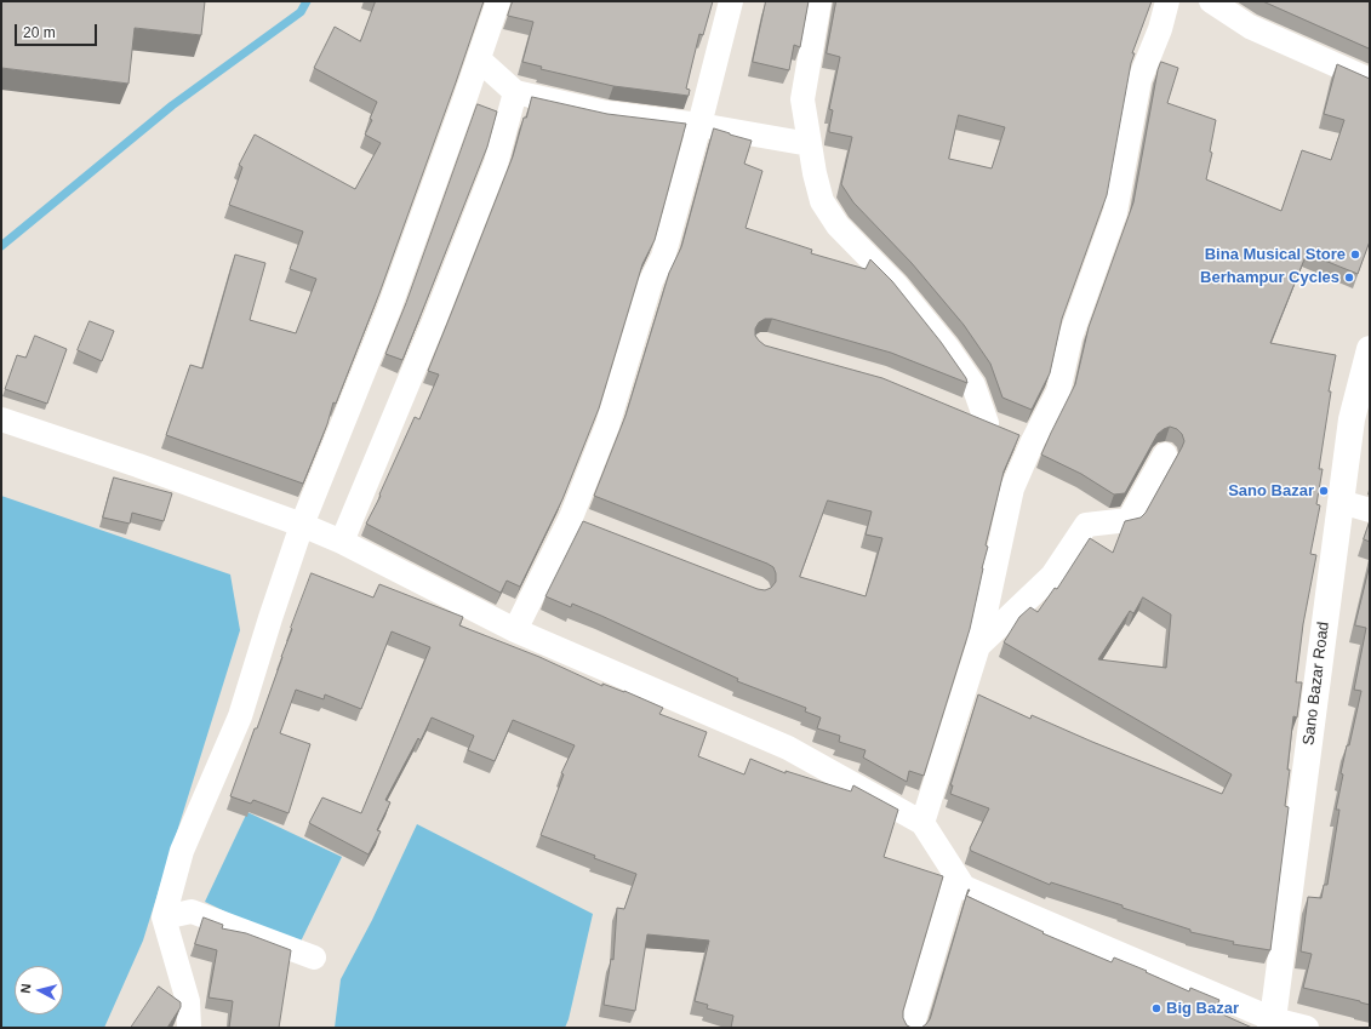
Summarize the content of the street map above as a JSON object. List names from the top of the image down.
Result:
{
  "streets": {
    "street": ["Sano Bazar Road"]
  },
  "places": [
    "Bina Musical Store",
    "Berhampur Cycles",
    "Sano Bazar",
    "Big Bazar"
  ],
  "scale_bar": "20 m",
  "north": "left"
}
